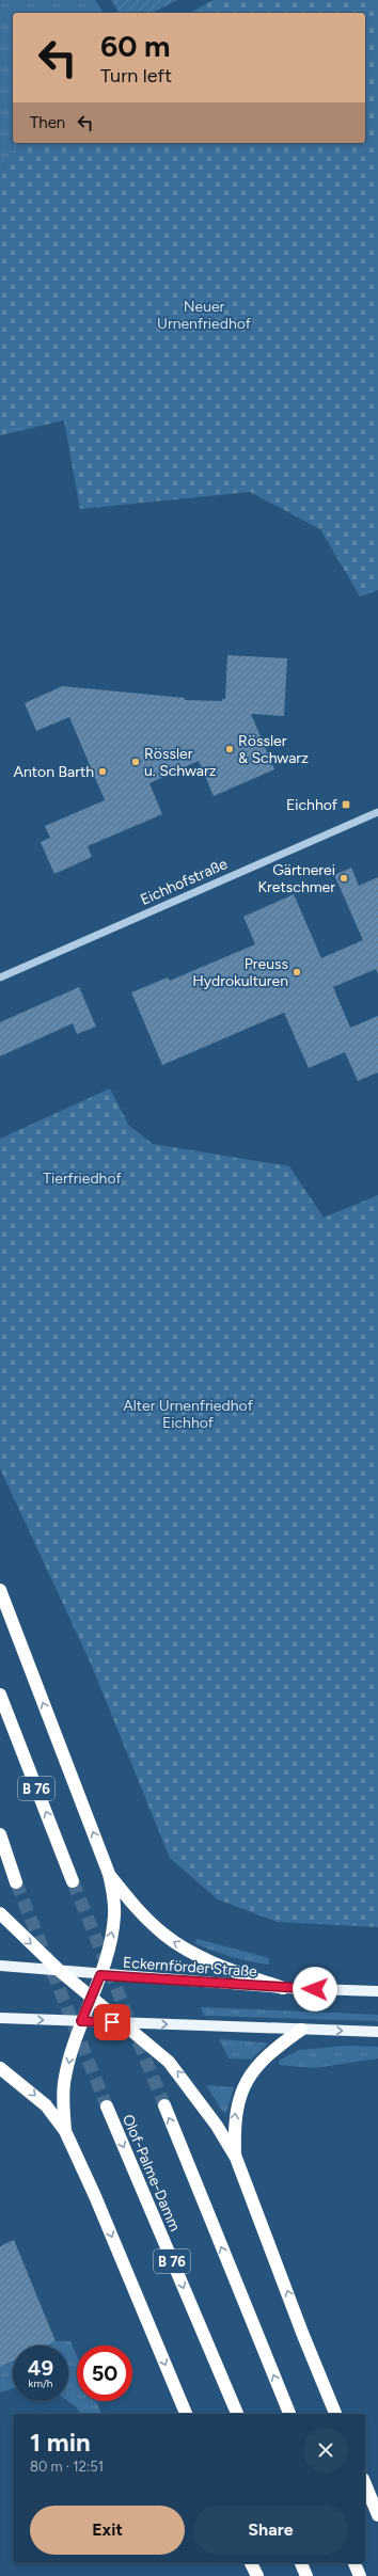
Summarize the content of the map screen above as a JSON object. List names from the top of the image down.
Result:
{
  "streets": {
    "highway": ["B 76", "Olof-Palme-Damm"],
    "main road": ["Eckernförder Straße"],
    "street": ["Eichhofstraße"]
  },
  "parks": ["Neuer Urnenfriedhof", "Tierfriedhof", "Alter Urnenfriedhof Eichhof"],
  "places": {
    "other": [
      "Rössler & Schwarz",
      "Rössler u. Schwarz",
      "Anton Barth",
      "Gärtnerei Kretschmer",
      "Preuss Hydrokulturen"
    ],
    "transit": ["Eichhof"]
  },
  "page": {
    "turn": ["60 m", "Turn left"],
    "then": "Then",
    "speed": "49 km/h",
    "limit": "50",
    "heading": ["1 min", "80 m · 12:51"],
    "buttons": ["Exit", "Share"]
  }
}
